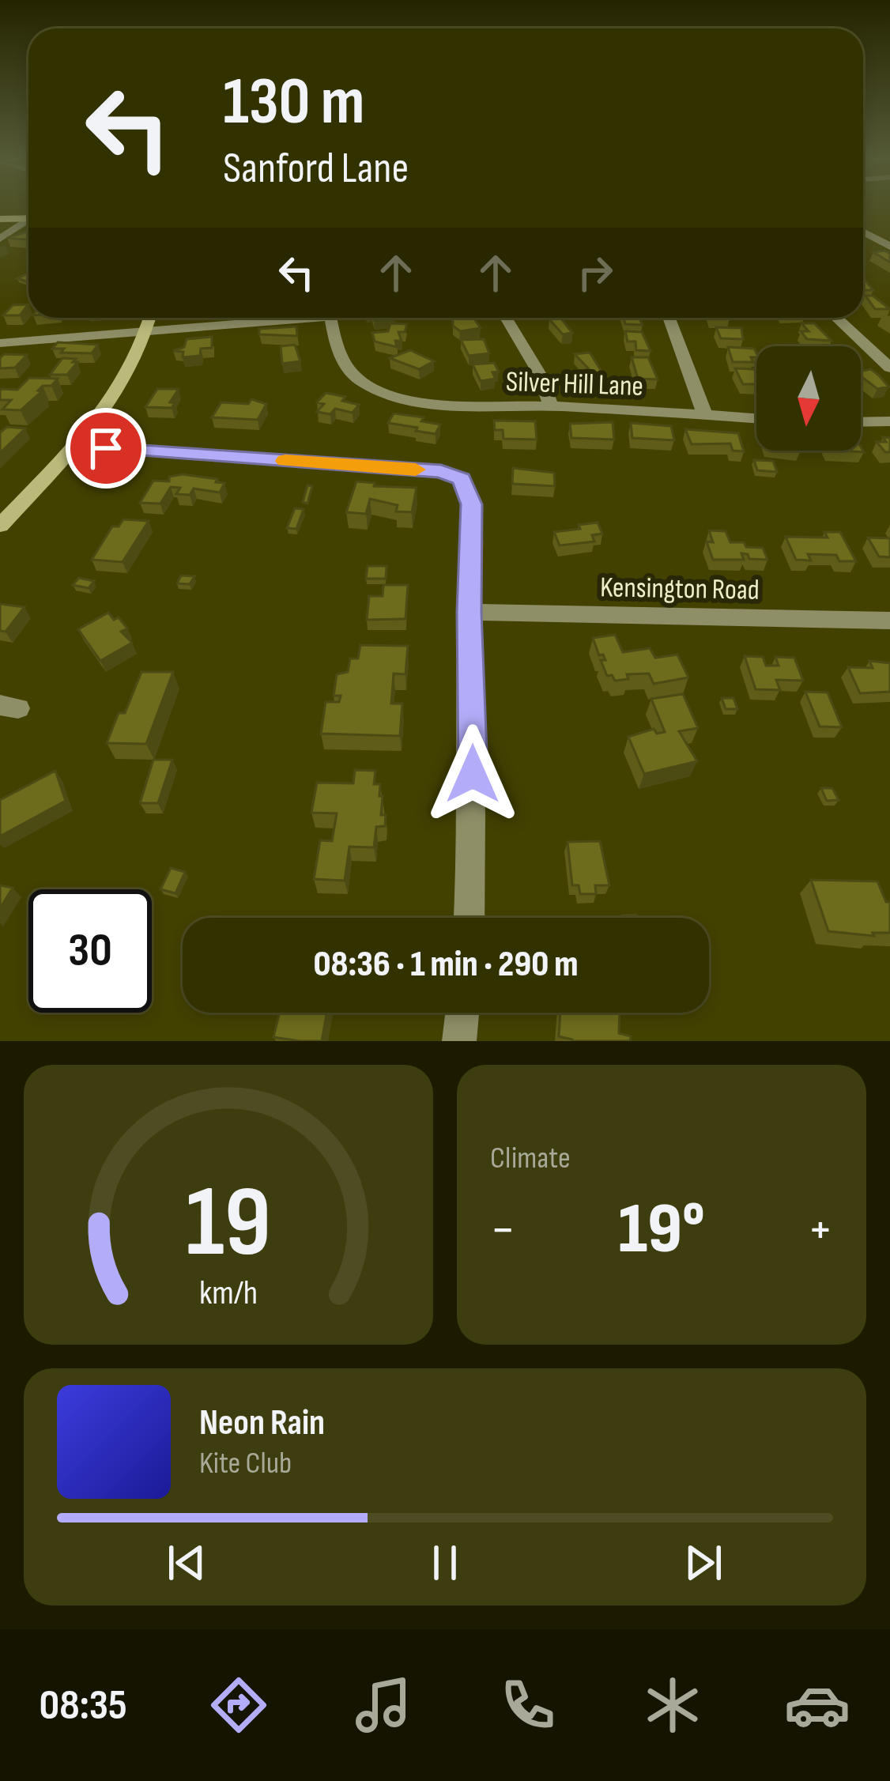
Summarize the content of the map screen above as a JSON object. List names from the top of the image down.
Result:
{
  "streets": {
    "street": ["Silver Hill Lane", "Kensington Road"]
  },
  "north": "bottom",
  "page": {
    "turn": ["130 m", "Sanford Lane"],
    "limit": "30",
    "trip": "08:36 · 1 min · 290 m",
    "tile": "Climate",
    "heat": ["−", "19°", "+"],
    "song": ["Neon Rain", "Kite Club"],
    "tabs": "08:35",
    "gauge": ["19", "km/h"]
  }
}
